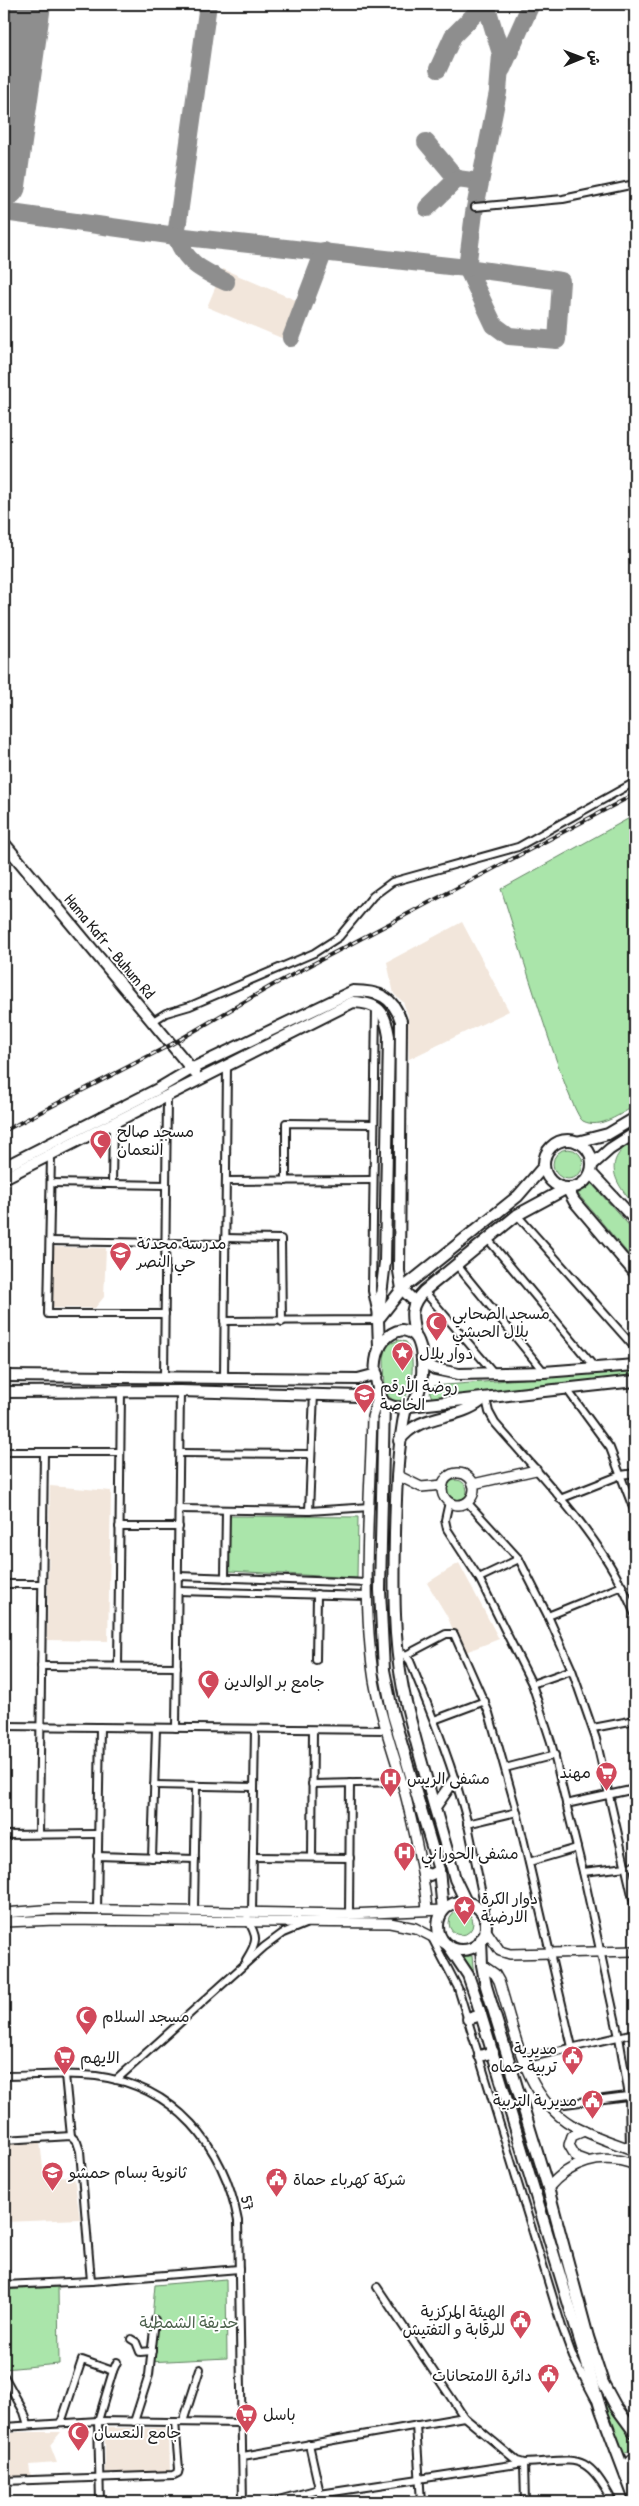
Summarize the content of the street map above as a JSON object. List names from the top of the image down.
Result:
{
  "streets": {
    "main road": ["Hama Kafr - Buhum Rd"],
    "street": ["57"]
  },
  "parks": ["حديقة الشمطية"],
  "places": {
    "mosque": [
      "مسجد صالح النعمان",
      "مسجد الصحابي بلال الحبشي",
      "جامع بر الوالدين",
      "مسجد السلام",
      "جامع النعسان"
    ],
    "school or university": ["مدرسة محدثة حي النصر", "روضة الأرقم الخاصة", "ثانوية بسام حمشو"],
    "place": ["دوار بلال", "دوار الكرة الارضية"],
    "supermarket": ["مهند", "الايهم", "باسل"],
    "hospital": ["مشفى الريس", "مشفى الحوراني"],
    "public building": [
      "مديرية تربية حماه",
      "مديرية التربية",
      "شركة كهرباء حماة",
      "الهيئة المركزية للرقابة و التفتيش",
      "دائرة الامتحانات"
    ]
  },
  "north": "right"
}
